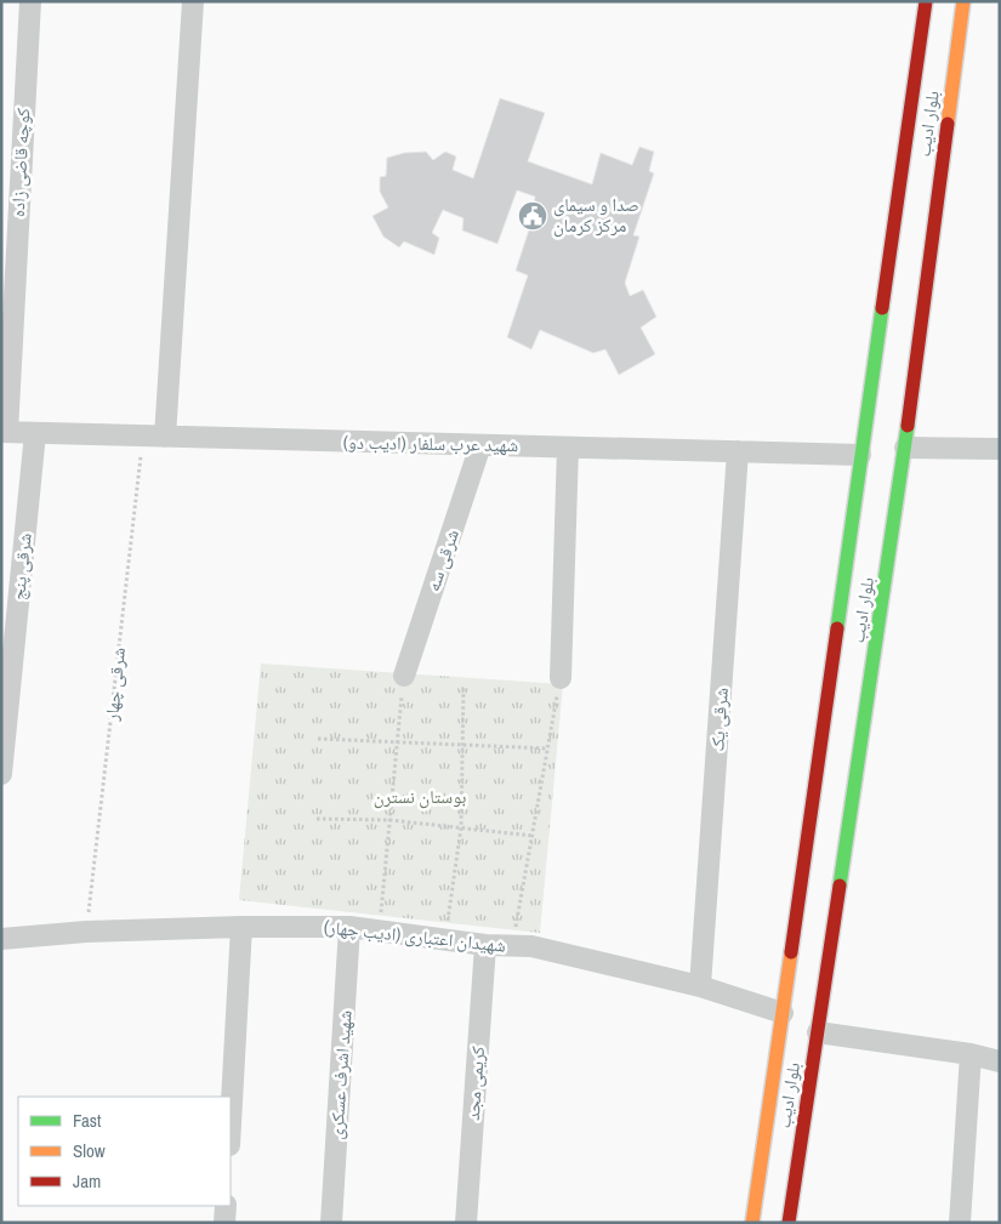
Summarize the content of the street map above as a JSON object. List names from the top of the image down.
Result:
{
  "streets": {
    "main road": ["بلوار ادیب"],
    "street": [
      "کوچه قاضی زاده",
      "شهید عرب سلفار (ادیب دو)",
      "شرقی سه",
      "شرقی پنج",
      "شرقی یک",
      "شهیدان اعتباری (ادیب چهار)",
      "شهید اشرف عسکری",
      "کریمی مجد"
    ],
    "path": ["شرقی چهار"]
  },
  "crossings": [
    ["بلوار ادیب", "شهید عرب سلفار (ادیب دو)"],
    ["بلوار ادیب", "شهیدان اعتباری (ادیب چهار)"],
    ["کوچه قاضی زاده", "شهید عرب سلفار (ادیب دو)"],
    ["شهید عرب سلفار (ادیب دو)", "شرقی سه"],
    ["شهید عرب سلفار (ادیب دو)", "شرقی پنج"],
    ["شهید عرب سلفار (ادیب دو)", "شرقی چهار"],
    ["شهید عرب سلفار (ادیب دو)", "شرقی یک"],
    ["شرقی چهار", "شهیدان اعتباری (ادیب چهار)"],
    ["شرقی یک", "شهیدان اعتباری (ادیب چهار)"],
    ["شهیدان اعتباری (ادیب چهار)", "شهید اشرف عسکری"],
    ["شهیدان اعتباری (ادیب چهار)", "کریمی مجد"]
  ],
  "parks": ["بوستان نسترن"],
  "places": {
    "public building": ["صدا و سیمای مرکز کرمان"]
  },
  "legend": ["Fast", "Slow", "Jam"]
}
